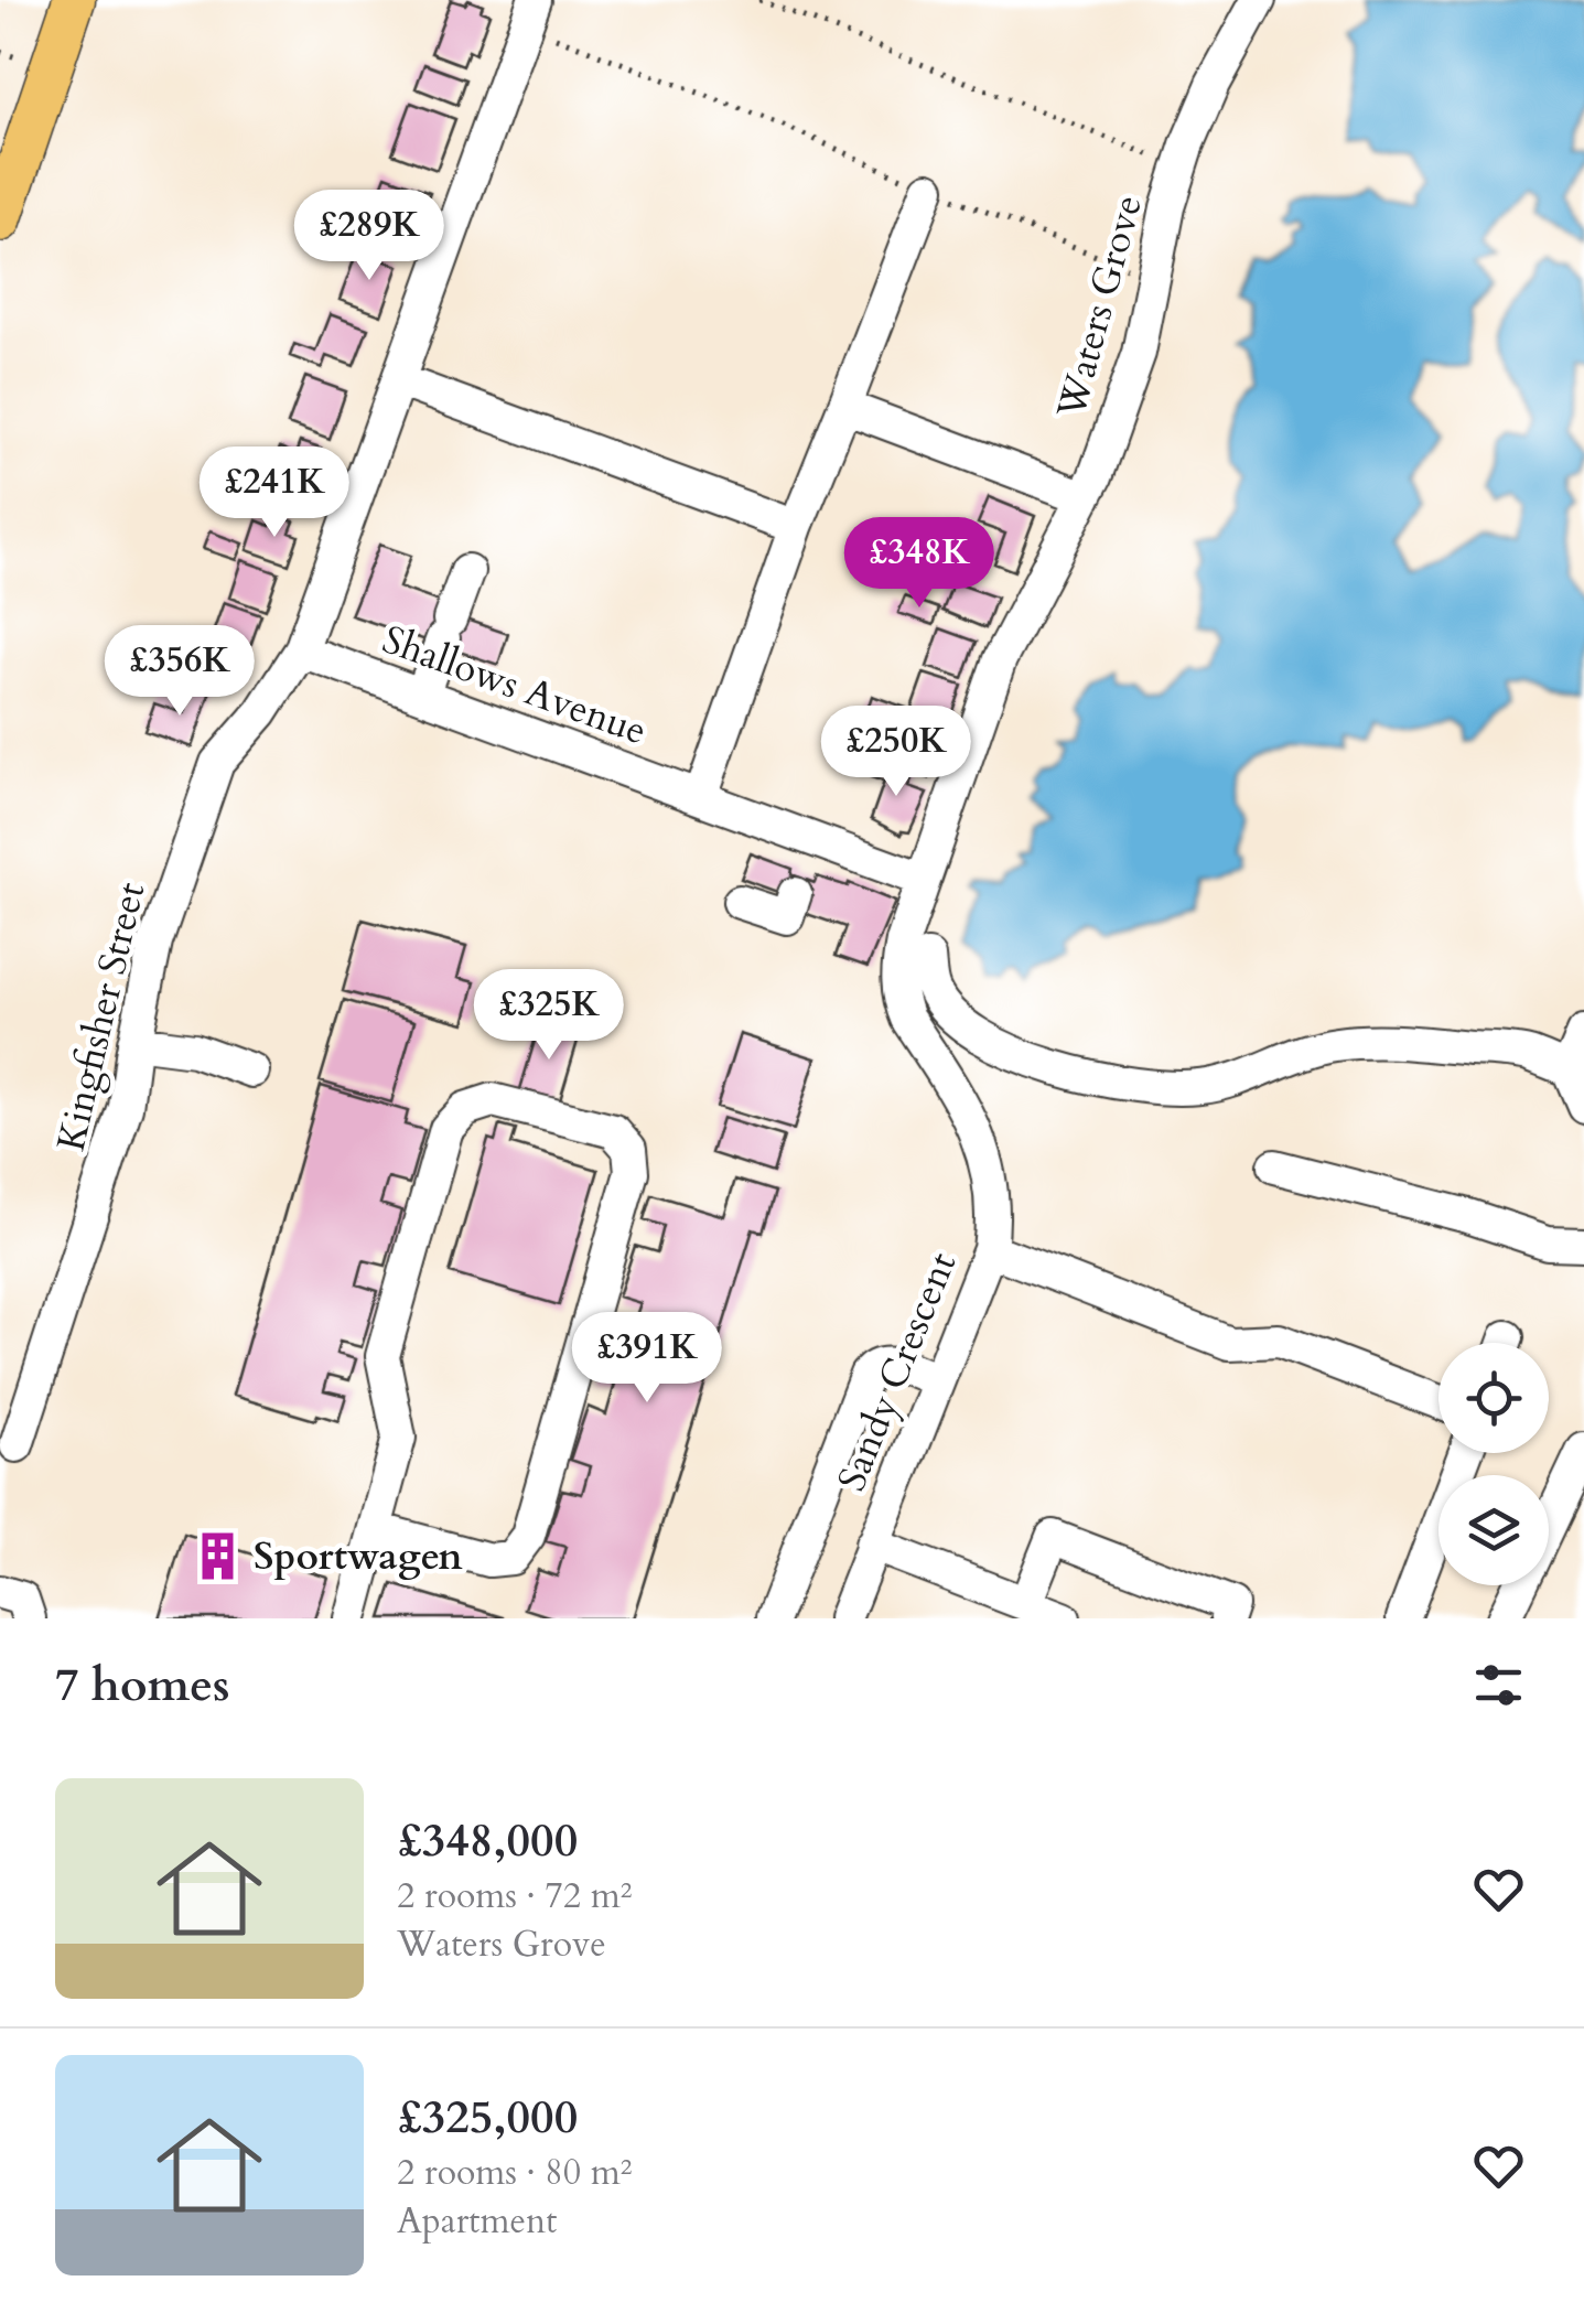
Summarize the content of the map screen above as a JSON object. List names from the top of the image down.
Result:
{
  "streets": {
    "street": [
      "Waters Grove",
      "Shallows Avenue",
      "Kingfisher Street",
      "Sandy Crescent"
    ]
  },
  "crossings": [
    ["Waters Grove", "Shallows Avenue"],
    ["Waters Grove", "Sandy Crescent"],
    ["Shallows Avenue", "Kingfisher Street"]
  ],
  "places": {
    "building": ["Sportwagen"]
  },
  "page": {
    "price": [
      "£289K",
      "£241K",
      "£348K",
      "£356K",
      "£250K",
      "£325K",
      "£391K"
    ],
    "heading": "7 homes",
    "list": [
      {
        "name": "£348,000",
        "note": "2 rooms · 72 m² · Waters Grove"
      },
      {
        "name": "£325,000",
        "note": "2 rooms · 80 m² · Apartment"
      }
    ]
  }
}
